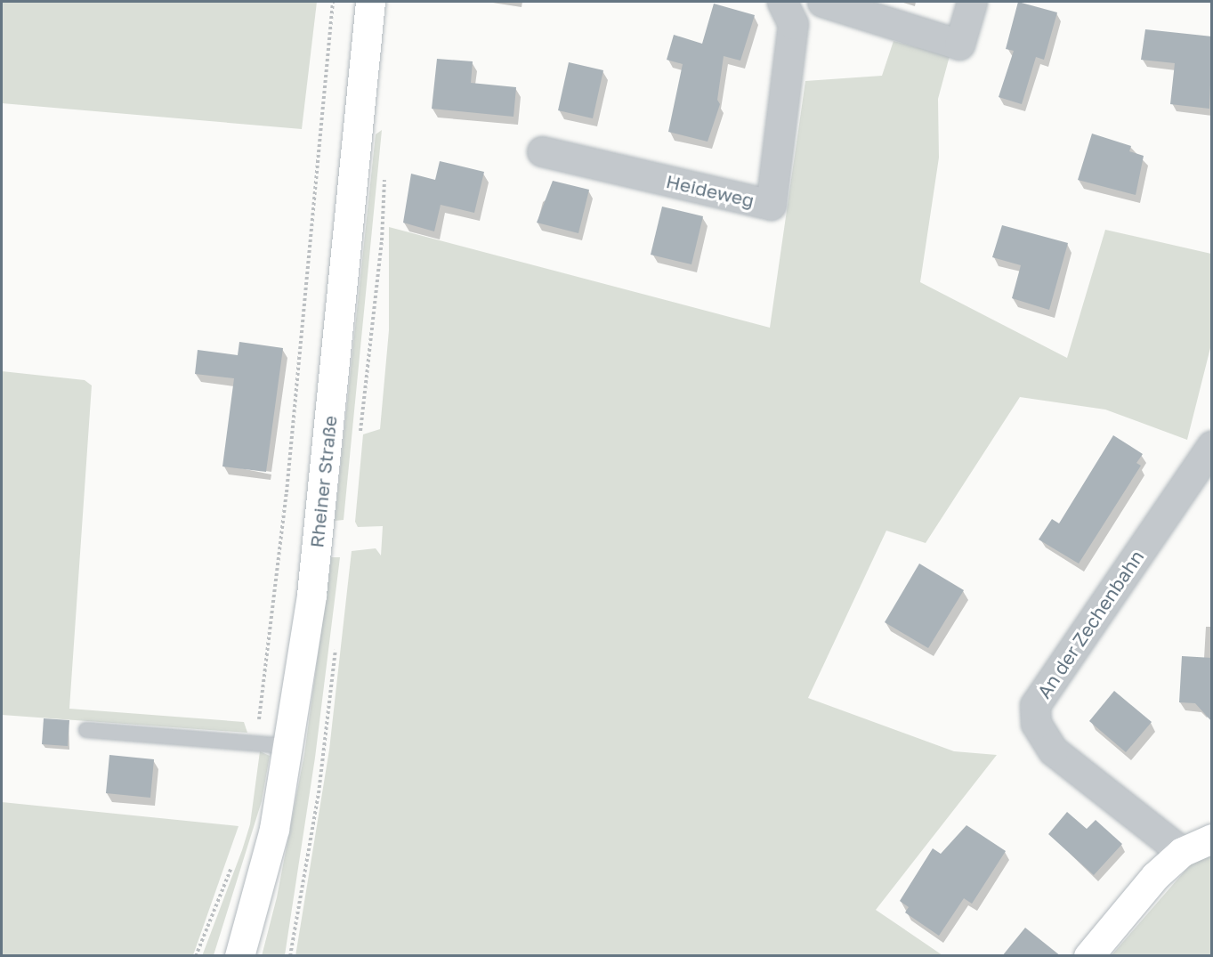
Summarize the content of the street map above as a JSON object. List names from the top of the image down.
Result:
{
  "streets": {
    "main road": ["Rheiner Straße"],
    "street": ["Heideweg", "An der Zechenbahn"]
  }
}
